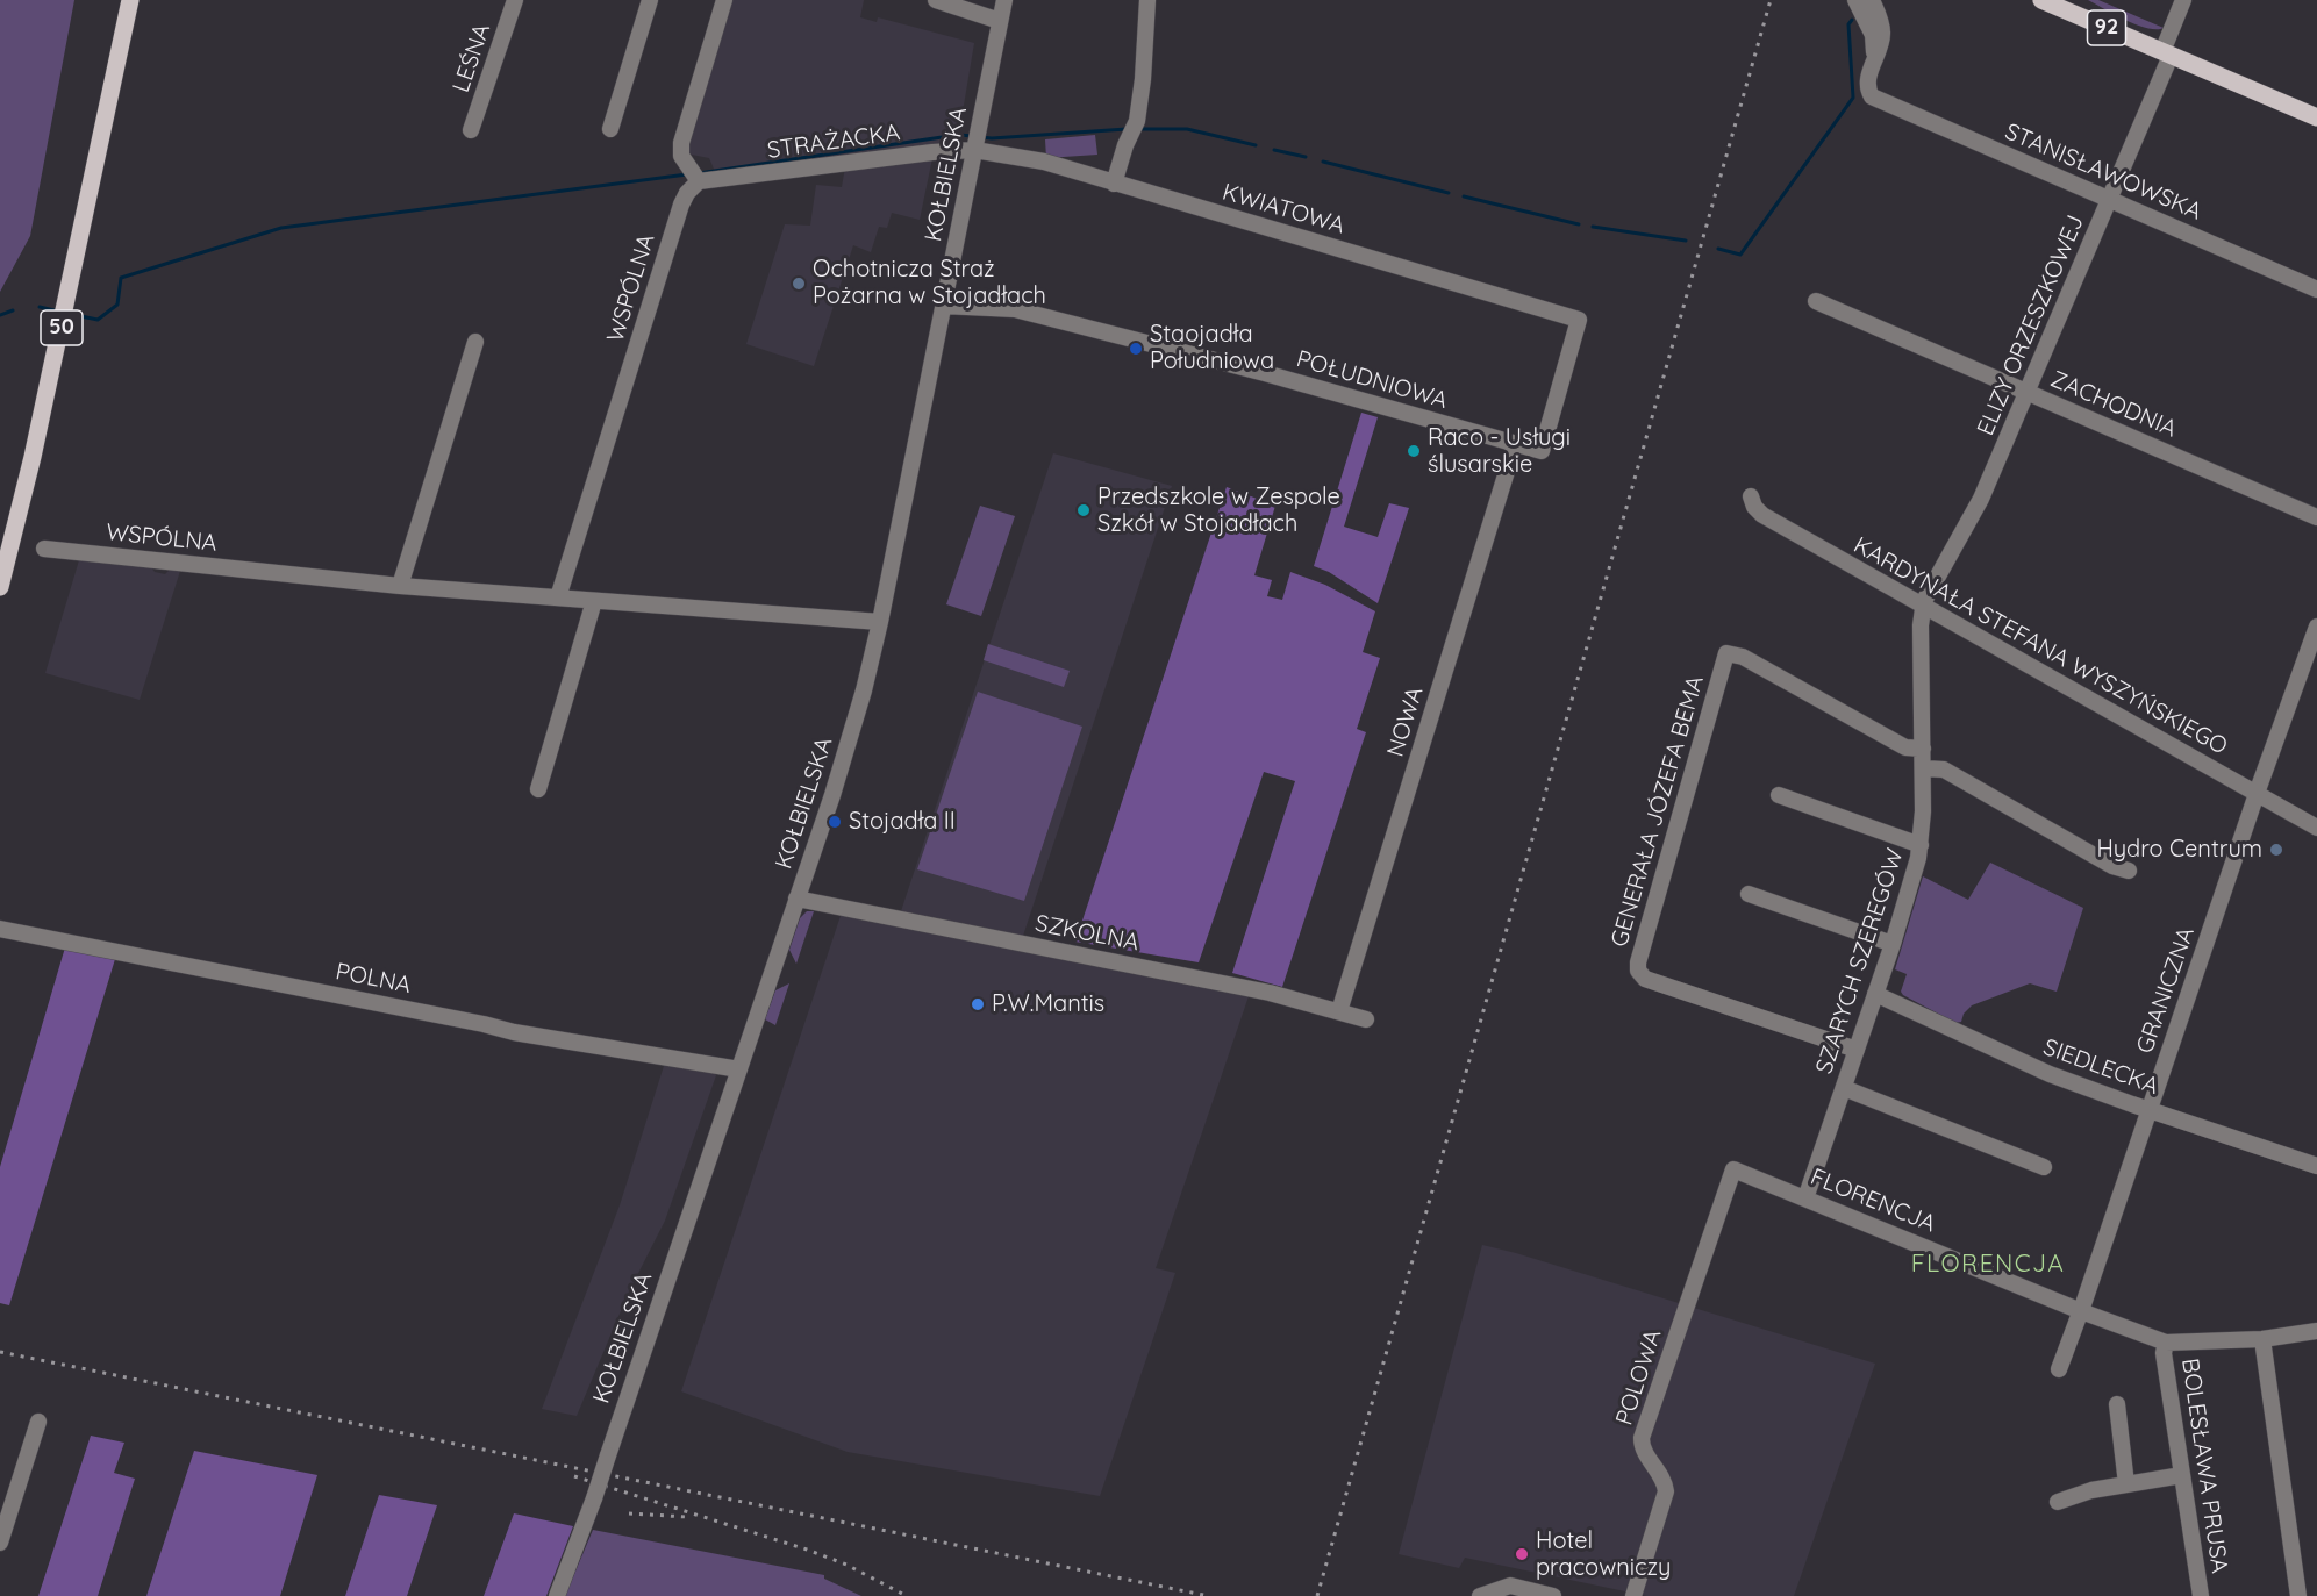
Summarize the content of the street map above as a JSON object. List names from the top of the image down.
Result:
{
  "streets": {
    "main road": ["92", "50"],
    "street": [
      "LEŚNA",
      "STRAŻACKA",
      "STANISŁAWOWSKA",
      "KOŁBIELSKA",
      "KWIATOWA",
      "WSPÓLNA",
      "ELIZY ORZESZKOWEJ",
      "POŁUDNIOWA",
      "ZACHODNIA",
      "KARDYNAŁA STEFANA WYSZYŃSKIEGO",
      "NOWA",
      "GENERAŁA JÓZEFA BEMA",
      "SZKOLNA",
      "SZARYCH SZEREGÓW",
      "POLNA",
      "GRANICZNA",
      "SIEDLECKA",
      "FLORENCJA",
      "POLOWA",
      "BOLESŁAWA PRUSA"
    ]
  },
  "crossings": [
    ["92", "ELIZY ORZESZKOWEJ"],
    ["STRAŻACKA", "KOŁBIELSKA"],
    ["STRAŻACKA", "KWIATOWA"],
    ["STRAŻACKA", "WSPÓLNA"],
    ["STANISŁAWOWSKA", "ELIZY ORZESZKOWEJ"],
    ["KOŁBIELSKA", "KWIATOWA"],
    ["KOŁBIELSKA", "WSPÓLNA"],
    ["KOŁBIELSKA", "POŁUDNIOWA"],
    ["KOŁBIELSKA", "SZKOLNA"],
    ["KOŁBIELSKA", "POLNA"],
    ["KWIATOWA", "POŁUDNIOWA"],
    ["ELIZY ORZESZKOWEJ", "ZACHODNIA"],
    ["ELIZY ORZESZKOWEJ", "KARDYNAŁA STEFANA WYSZYŃSKIEGO"],
    ["ELIZY ORZESZKOWEJ", "SZARYCH SZEREGÓW"],
    ["POŁUDNIOWA", "NOWA"],
    ["KARDYNAŁA STEFANA WYSZYŃSKIEGO", "SZARYCH SZEREGÓW"],
    ["KARDYNAŁA STEFANA WYSZYŃSKIEGO", "GRANICZNA"],
    ["NOWA", "SZKOLNA"],
    ["GENERAŁA JÓZEFA BEMA", "SZARYCH SZEREGÓW"],
    ["SZARYCH SZEREGÓW", "SIEDLECKA"],
    ["SZARYCH SZEREGÓW", "FLORENCJA"],
    ["GRANICZNA", "SIEDLECKA"],
    ["GRANICZNA", "FLORENCJA"],
    ["FLORENCJA", "POLOWA"],
    ["FLORENCJA", "BOLESŁAWA PRUSA"]
  ],
  "districts": ["FLORENCJA"],
  "places": [
    "Ochotnicza Straż Pożarna w Stojadłach",
    "Staojadła Południowa",
    "Raco - Usługi ślusarskie",
    "Przedszkole w Zespole Szkół w Stojadłach",
    "Stojadła II",
    "Hydro Centrum",
    "P.W.Mantis",
    "Hotel pracowniczy"
  ]
}
